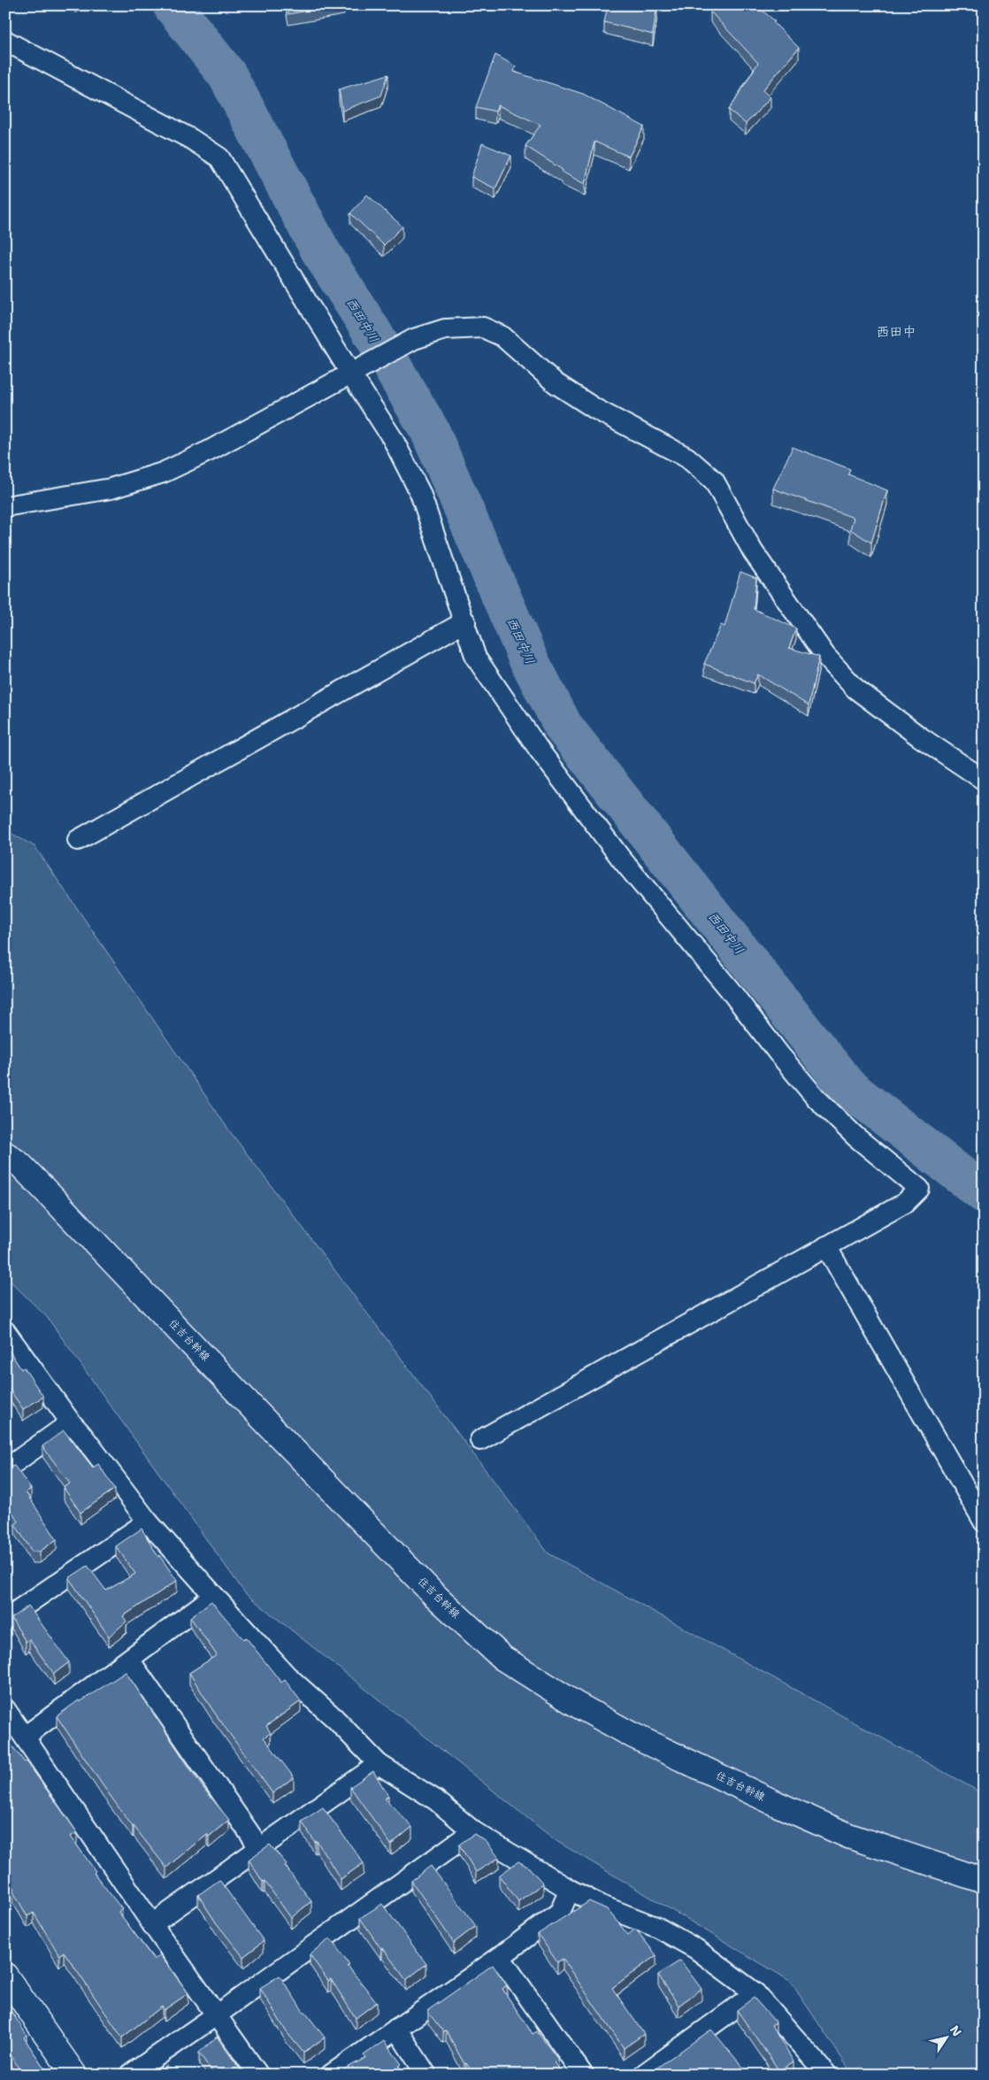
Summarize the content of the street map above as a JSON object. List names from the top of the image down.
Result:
{
  "streets": {
    "street": ["住吉台幹線"]
  },
  "districts": ["西田中"],
  "water": ["西田中川"],
  "north": "top right"
}
